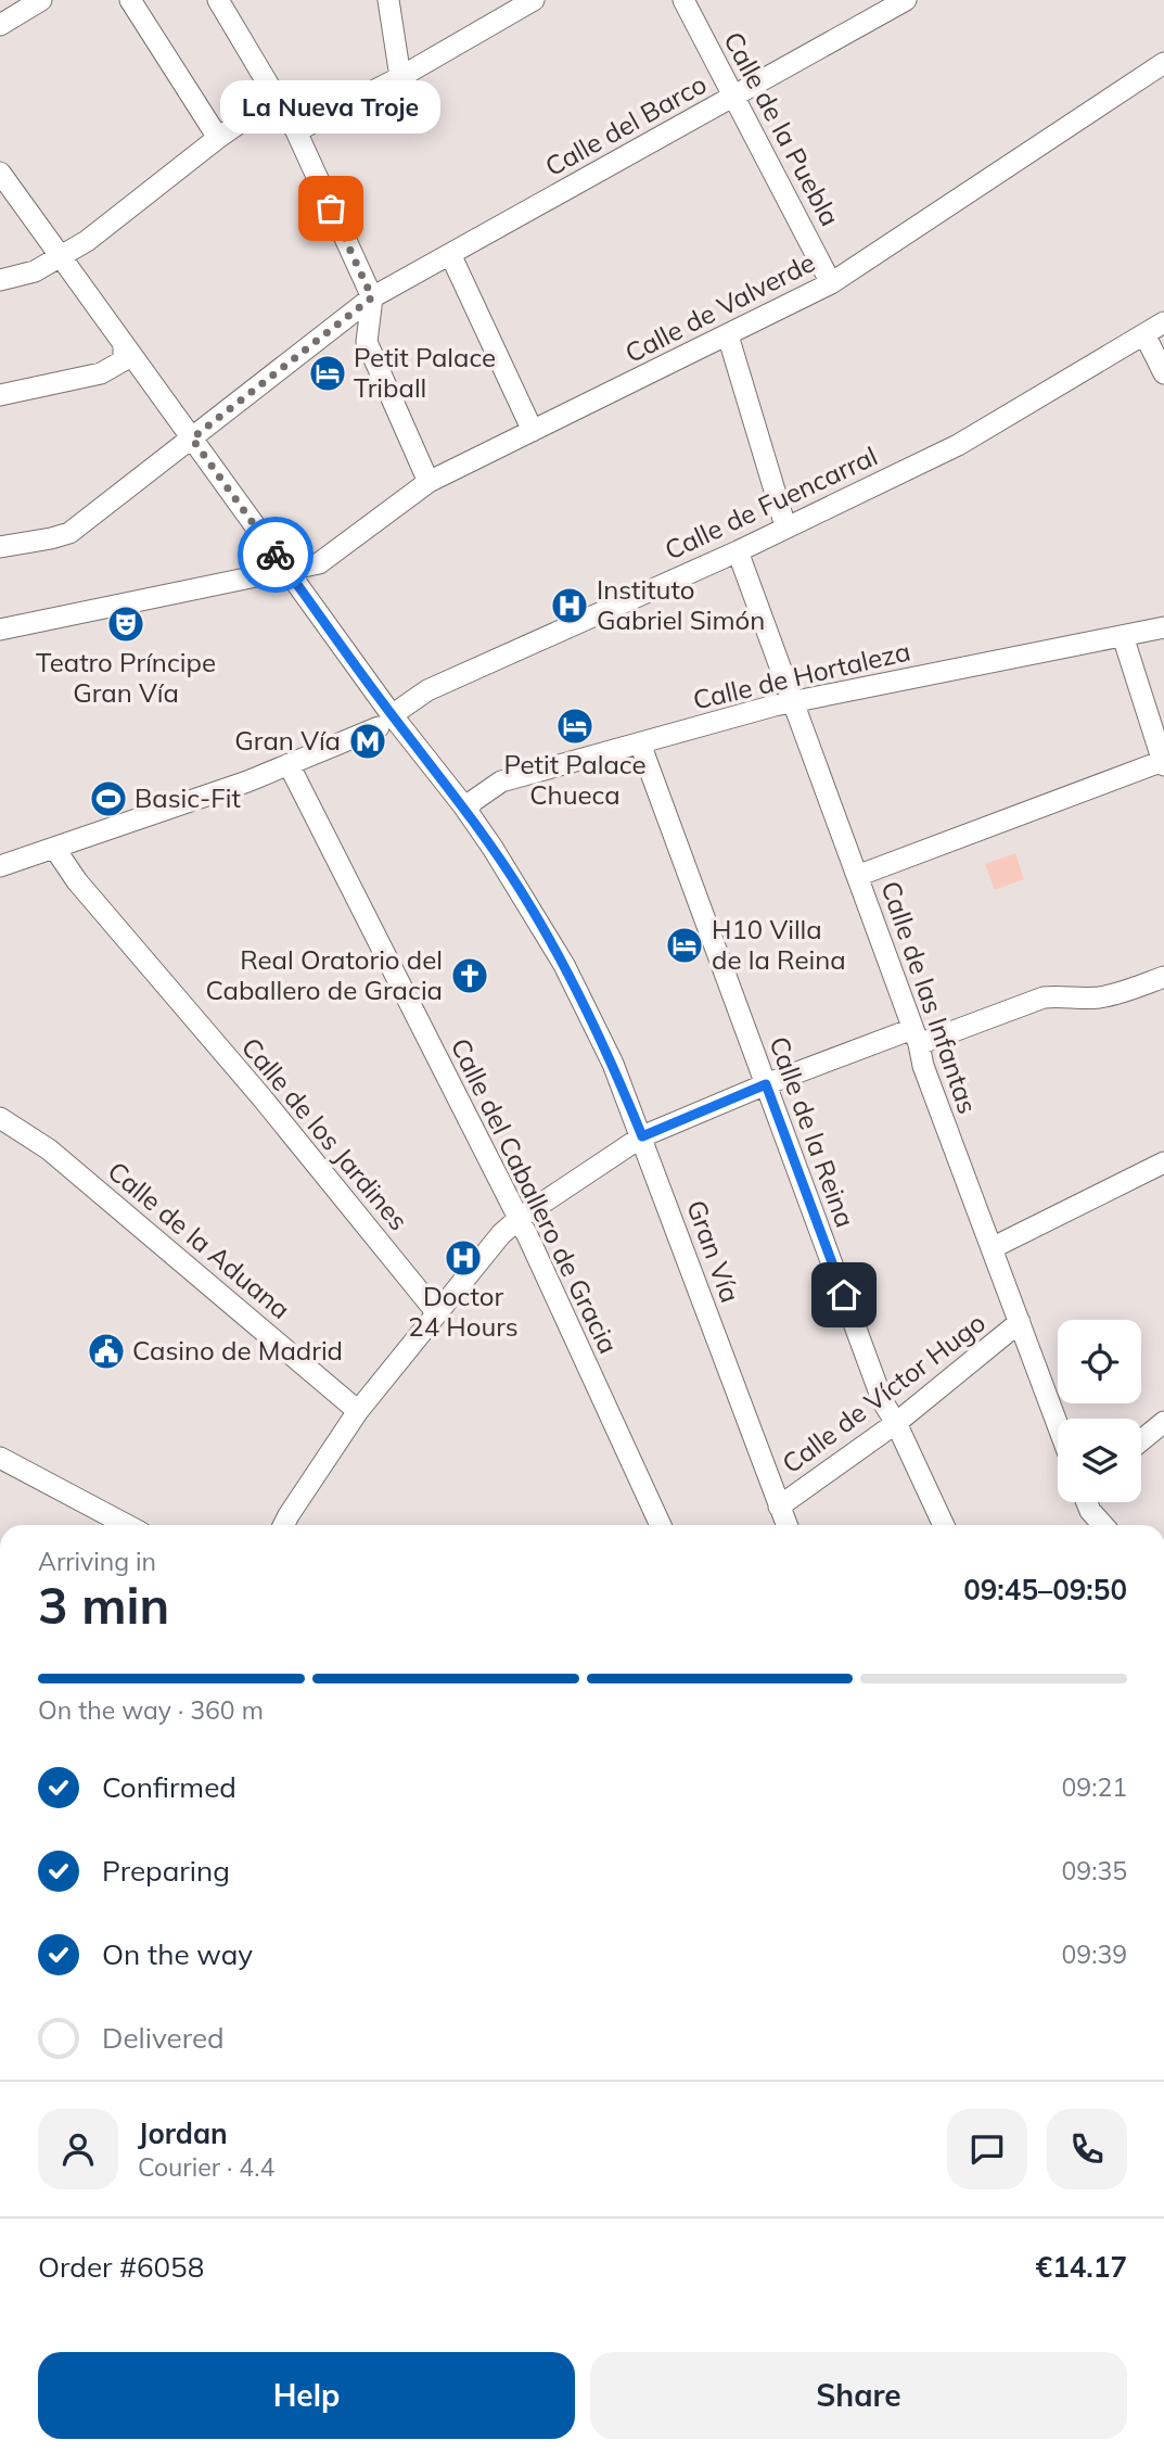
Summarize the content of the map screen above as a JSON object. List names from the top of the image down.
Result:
{
  "streets": {
    "street": [
      "Calle del Barco",
      "Calle de la Puebla",
      "Calle de Valverde",
      "Calle de Fuencarral",
      "Calle de Hortaleza",
      "Calle de las Infantas",
      "Calle de la Reina",
      "Calle de los Jardines",
      "Calle del Caballero de Gracia",
      "Calle de la Aduana",
      "Gran Vía",
      "Calle de Víctor Hugo"
    ]
  },
  "crossings": [
    ["Calle del Barco", "Calle de la Puebla"],
    ["Calle del Barco", "Gran Vía"],
    ["Calle de la Puebla", "Calle de Valverde"],
    ["Calle de Valverde", "Gran Vía"],
    ["Calle de Fuencarral", "Calle de las Infantas"],
    ["Calle de Fuencarral", "Calle de los Jardines"],
    ["Calle de Fuencarral", "Calle del Caballero de Gracia"],
    ["Calle de Fuencarral", "Gran Vía"],
    ["Calle de Hortaleza", "Calle de las Infantas"],
    ["Calle de Hortaleza", "Calle de la Reina"],
    ["Calle de Hortaleza", "Gran Vía"],
    ["Calle de las Infantas", "Calle de Víctor Hugo"],
    ["Calle de la Reina", "Calle de Víctor Hugo"],
    ["Gran Vía", "Calle de Víctor Hugo"]
  ],
  "places": {
    "other": ["La Nueva Troje"],
    "hotel": ["Petit Palace Triball", "Petit Palace Chueca", "H10 Villa de la Reina"],
    "hospital": ["Instituto Gabriel Simón", "Doctor 24 Hours"],
    "theatre": ["Teatro Príncipe Gran Vía"],
    "metro station": ["Gran Vía"],
    "sports": ["Basic-Fit"],
    "church": ["Real Oratorio del Caballero de Gracia"],
    "public building": ["Casino de Madrid"]
  },
  "page": {
    "bubble": "La Nueva Troje",
    "heading": ["3 min", "Arriving in", "09:45–09:50"],
    "panel": [
      "Jordan",
      "Courier · 4.4",
      "Order #6058",
      "€14.17"
    ],
    "bar": "On the way · 360 m",
    "list": [
      ["Confirmed", "09:21"],
      ["Preparing", "09:35"],
      ["On the way", "09:39"],
      "Delivered"
    ],
    "buttons": ["Help", "Share"]
  }
}
